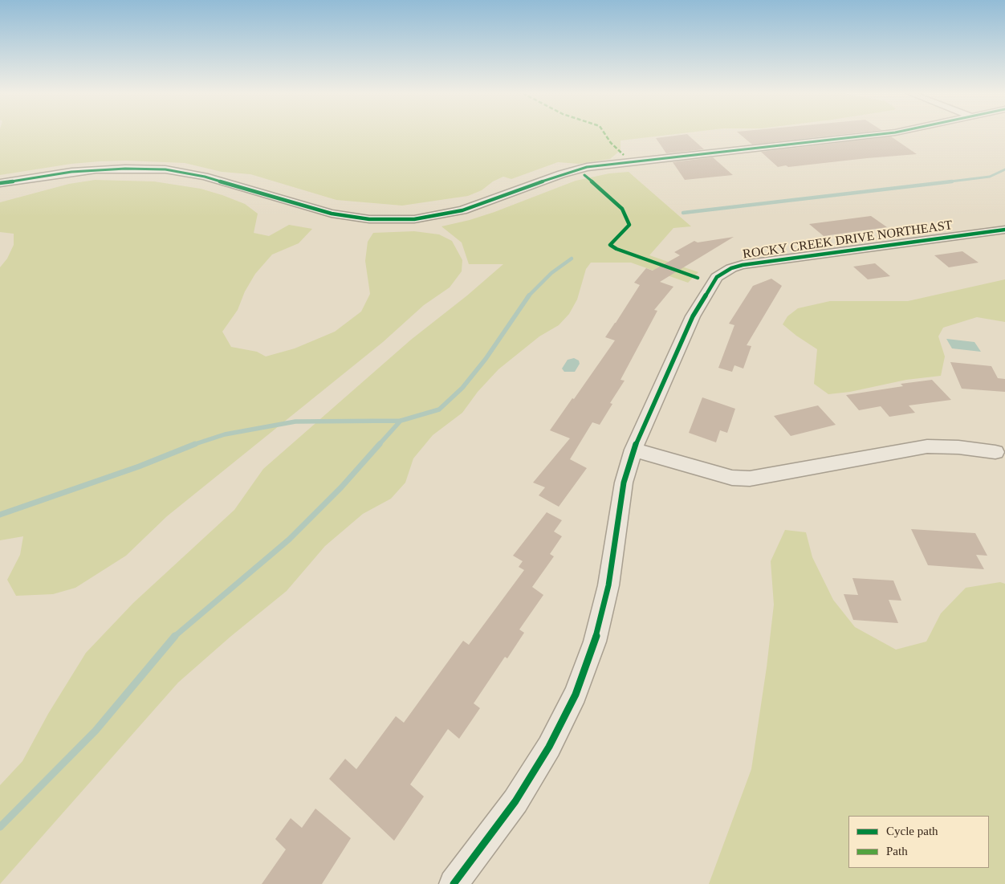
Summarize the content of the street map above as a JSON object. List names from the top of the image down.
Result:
{
  "streets": {
    "street": ["ROCKY CREEK DRIVE NORTHEAST"]
  },
  "legend": ["Cycle path", "Path"]
}
